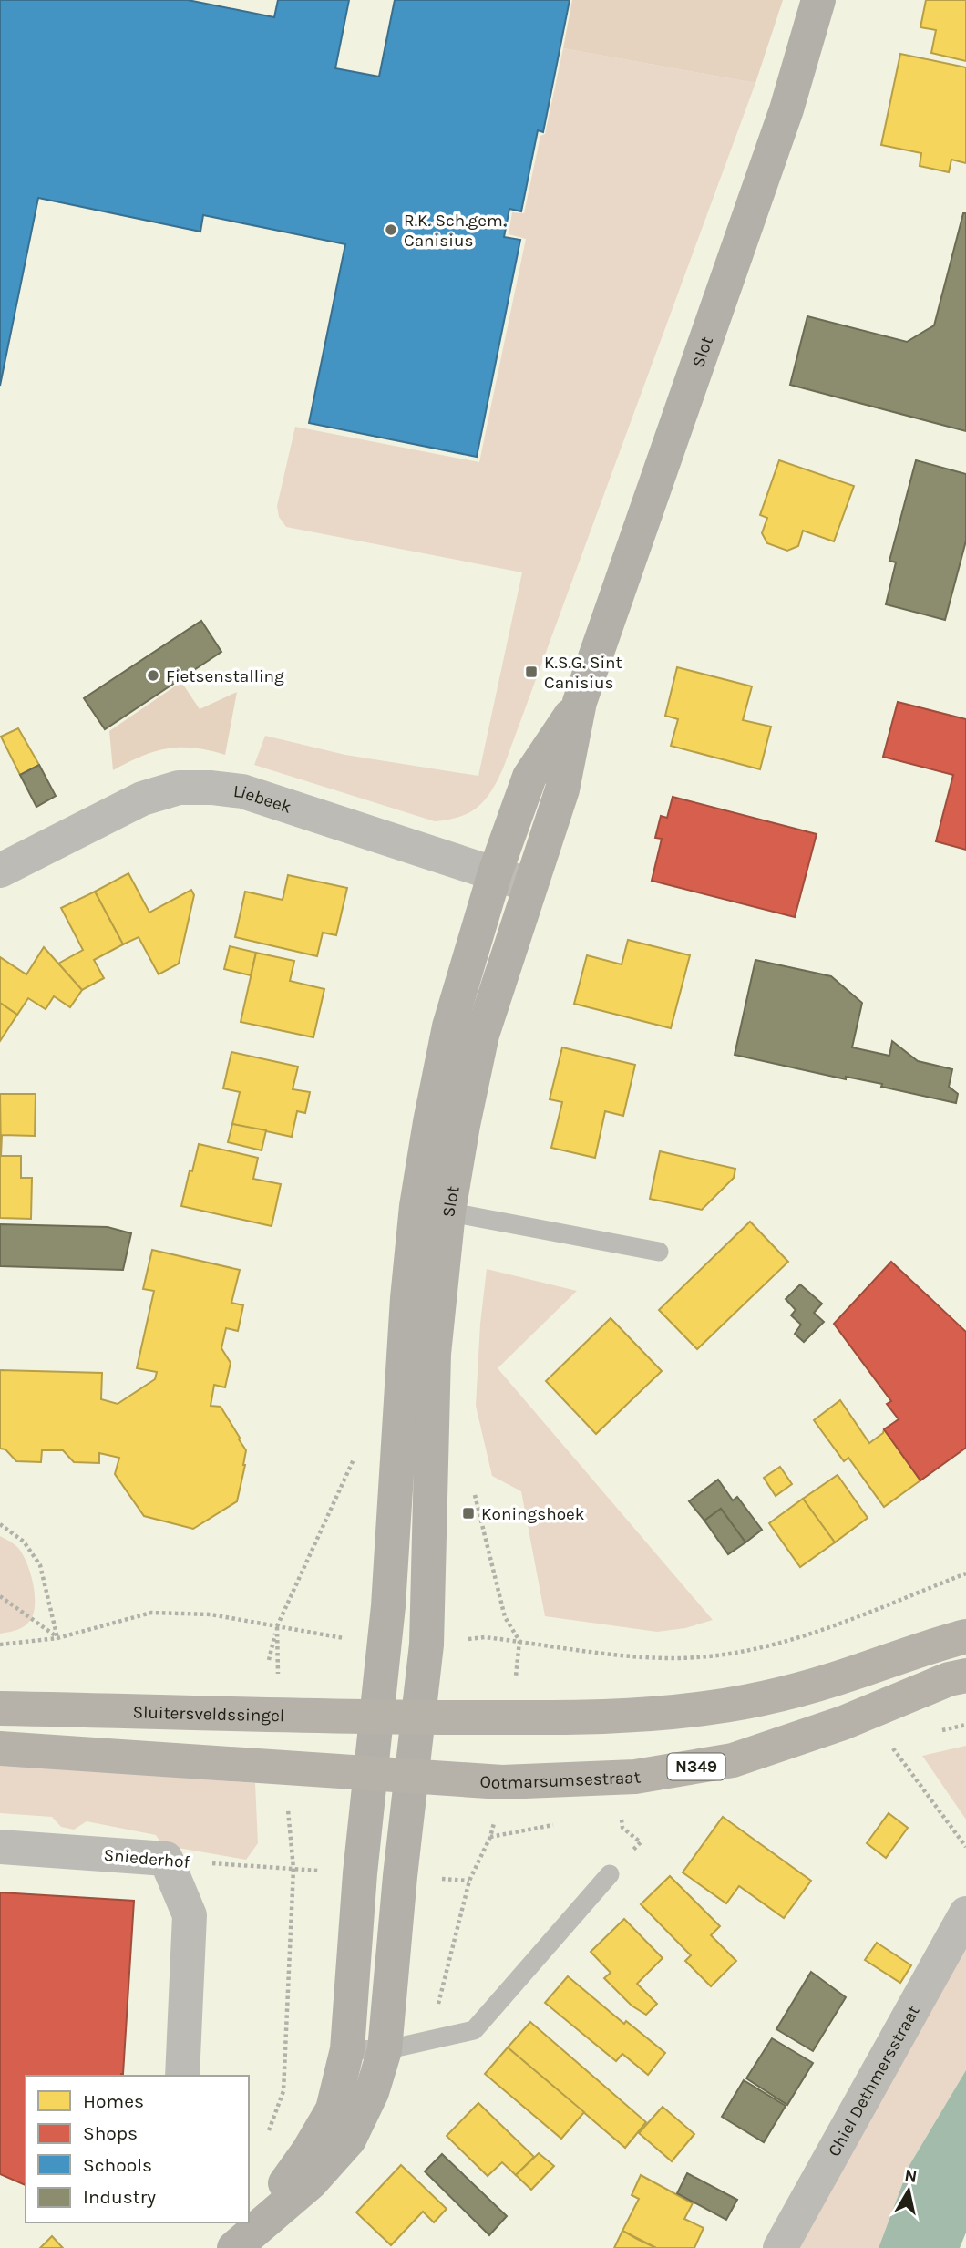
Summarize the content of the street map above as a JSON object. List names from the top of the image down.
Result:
{
  "streets": {
    "main road": ["Sluitersveldssingel", "N349", "Ootmarsumsestraat"],
    "street": [
      "Slot",
      "Liebeek",
      "Sniederhof",
      "Chiel Dethmersstraat"
    ]
  },
  "crossings": [
    ["Slot", "Liebeek"],
    ["Slot", "Sluitersveldssingel"],
    ["Slot", "N349"],
    ["Slot", "Ootmarsumsestraat"],
    ["N349", "Ootmarsumsestraat"]
  ],
  "places": {
    "other": ["R.K. Sch.gem. Canisius", "Fietsenstalling"],
    "transit": ["K.S.G. Sint Canisius", "Koningshoek"]
  },
  "legend": [
    "Homes",
    "Shops",
    "Schools",
    "Industry"
  ],
  "north": "top"
}
